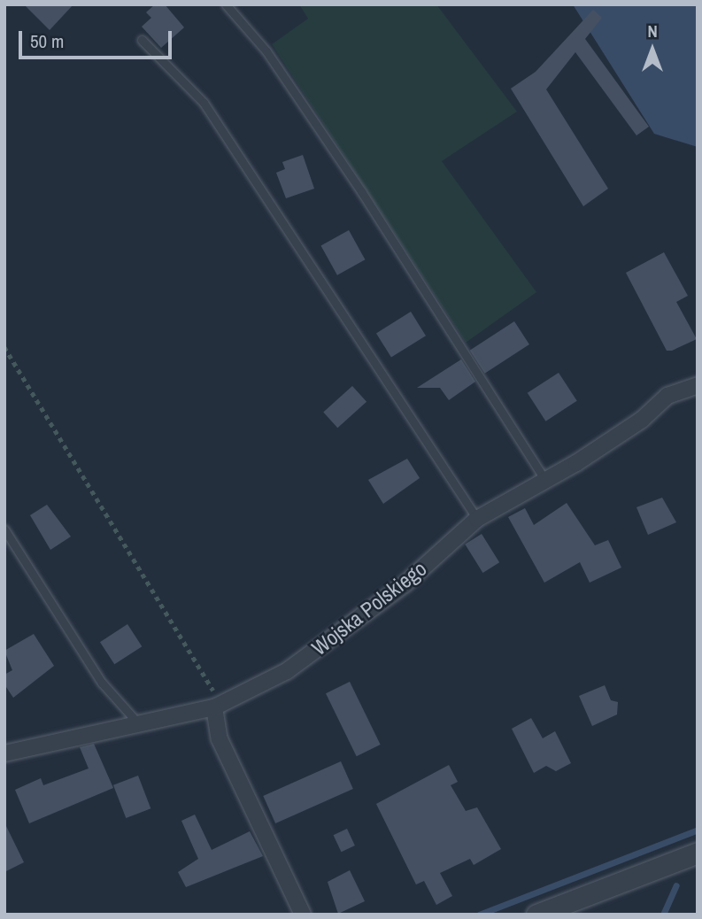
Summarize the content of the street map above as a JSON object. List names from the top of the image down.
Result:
{
  "streets": {
    "street": ["Wojska Polskiego"]
  },
  "scale_bar": "50 m",
  "north": "top"
}
